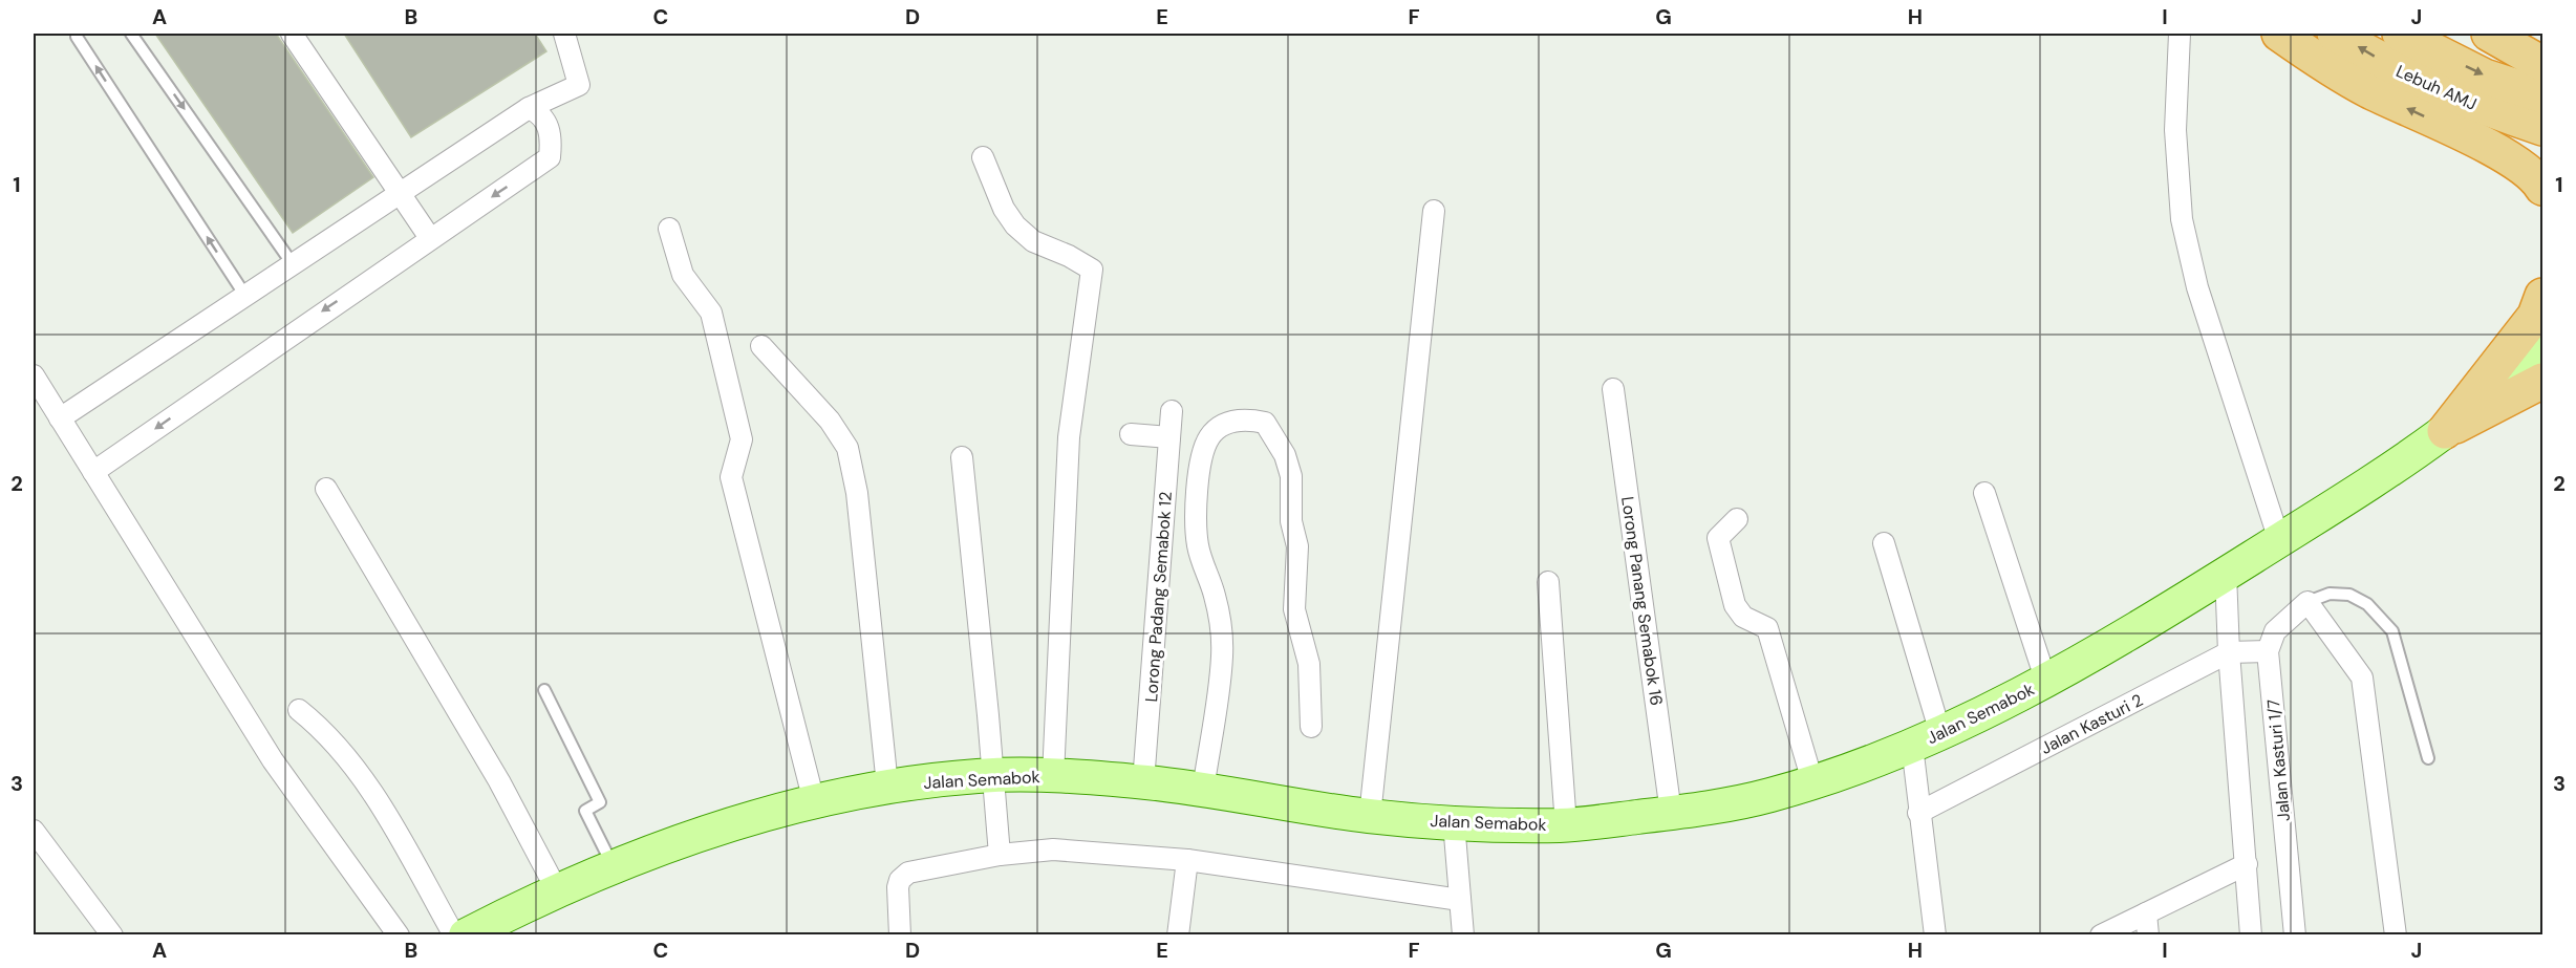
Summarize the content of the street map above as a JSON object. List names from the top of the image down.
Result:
{
  "streets": {
    "highway": ["Lebuh AMJ"],
    "main road": ["Jalan Semabok"],
    "street": [
      "Lorong Padang Semabok 12",
      "Lorong Panang Semabok 16",
      "Jalan Kasturi 2",
      "Jalan Kasturi 1/7"
    ]
  },
  "crossings": [
    ["Lorong Padang Semabok 12", "Jalan Semabok"],
    ["Lorong Panang Semabok 16", "Jalan Semabok"],
    ["Jalan Kasturi 2", "Jalan Kasturi 1/7"]
  ],
  "grid": {
    "columns": [
      "A",
      "B",
      "C",
      "D",
      "E",
      "F",
      "G",
      "H",
      "I",
      "J"
    ],
    "rows": ["1", "2", "3"]
  }
}
